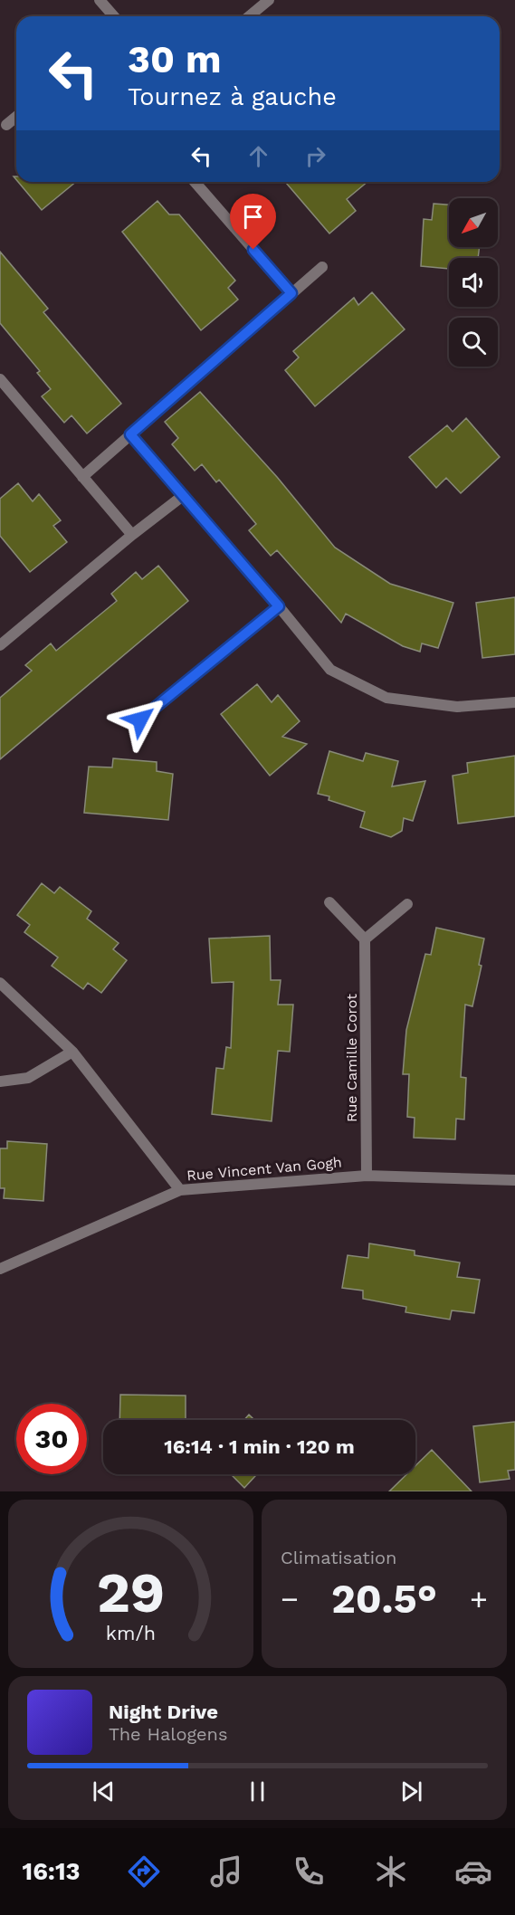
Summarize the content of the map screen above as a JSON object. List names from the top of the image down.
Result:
{
  "streets": {
    "street": ["Rue Camille Corot", "Rue Vincent Van Gogh"]
  },
  "crossings": [
    ["Rue Camille Corot", "Rue Vincent Van Gogh"]
  ],
  "north": "bottom left",
  "page": {
    "turn": ["30 m", "Tournez à gauche"],
    "limit": "30",
    "trip": "16:14 · 1 min · 120 m",
    "tile": "Climatisation",
    "heat": ["−", "20.5°", "+"],
    "song": ["Night Drive", "The Halogens"],
    "tabs": "16:13",
    "gauge": ["29", "km/h"]
  }
}
